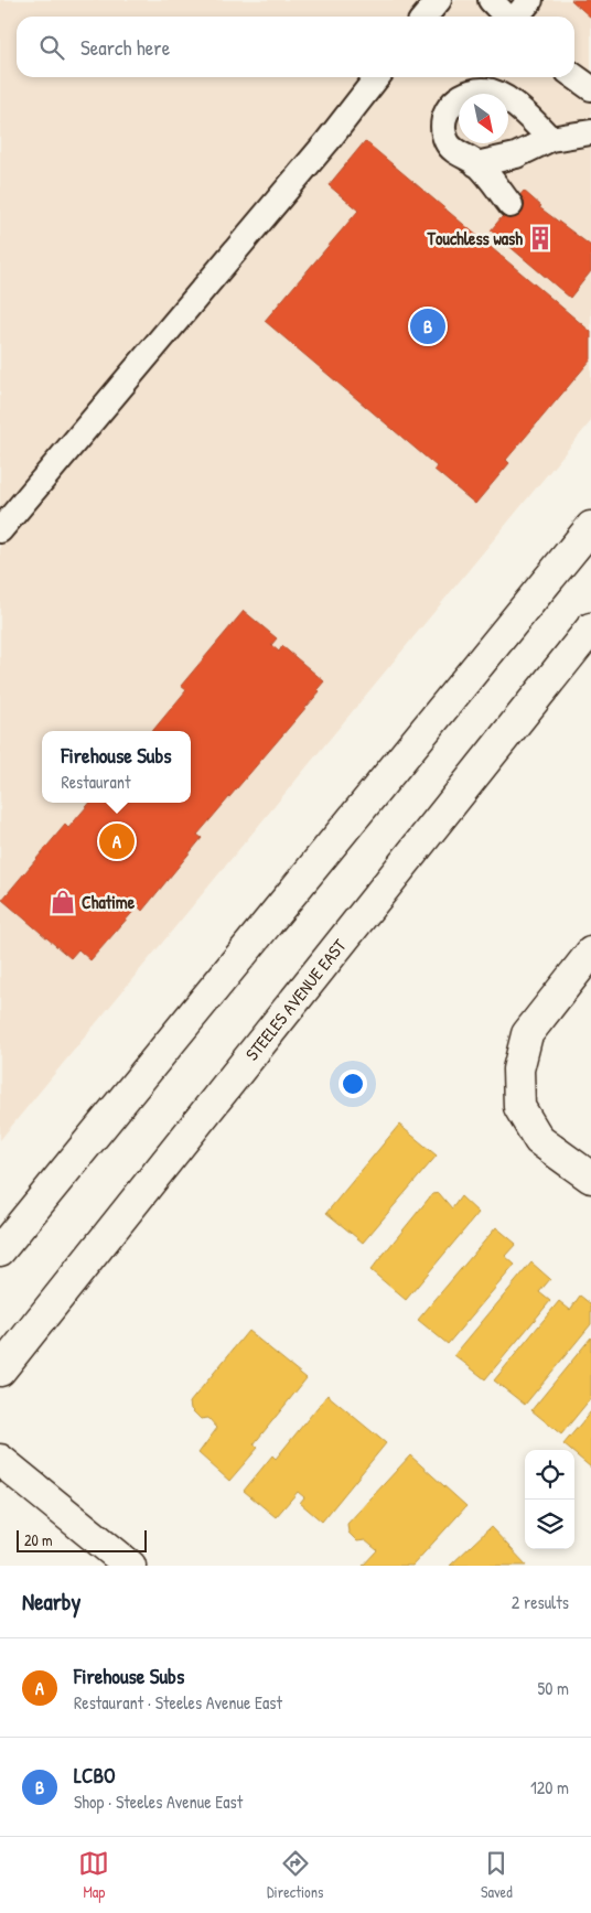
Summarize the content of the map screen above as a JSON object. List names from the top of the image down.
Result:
{
  "streets": {
    "main road": ["STEELES AVENUE EAST"]
  },
  "places": {
    "building": ["Touchless wash"],
    "shop": ["Chatime"]
  },
  "scale_bar": "20 m",
  "north": "bottom right",
  "page": {
    "search": "Search here",
    "pins": ["B", "A"],
    "popup": ["Firehouse Subs", "Restaurant"],
    "scale": "20 m",
    "heading": ["Nearby", "2 results"],
    "list": [
      {
        "mark": "A",
        "name": "Firehouse Subs",
        "note": "Restaurant · Steeles Avenue East",
        "value": "50 m"
      },
      {
        "mark": "B",
        "name": "LCBO",
        "note": "Shop · Steeles Avenue East",
        "value": "120 m"
      }
    ],
    "nav": ["Map", "Directions", "Saved"]
  }
}
